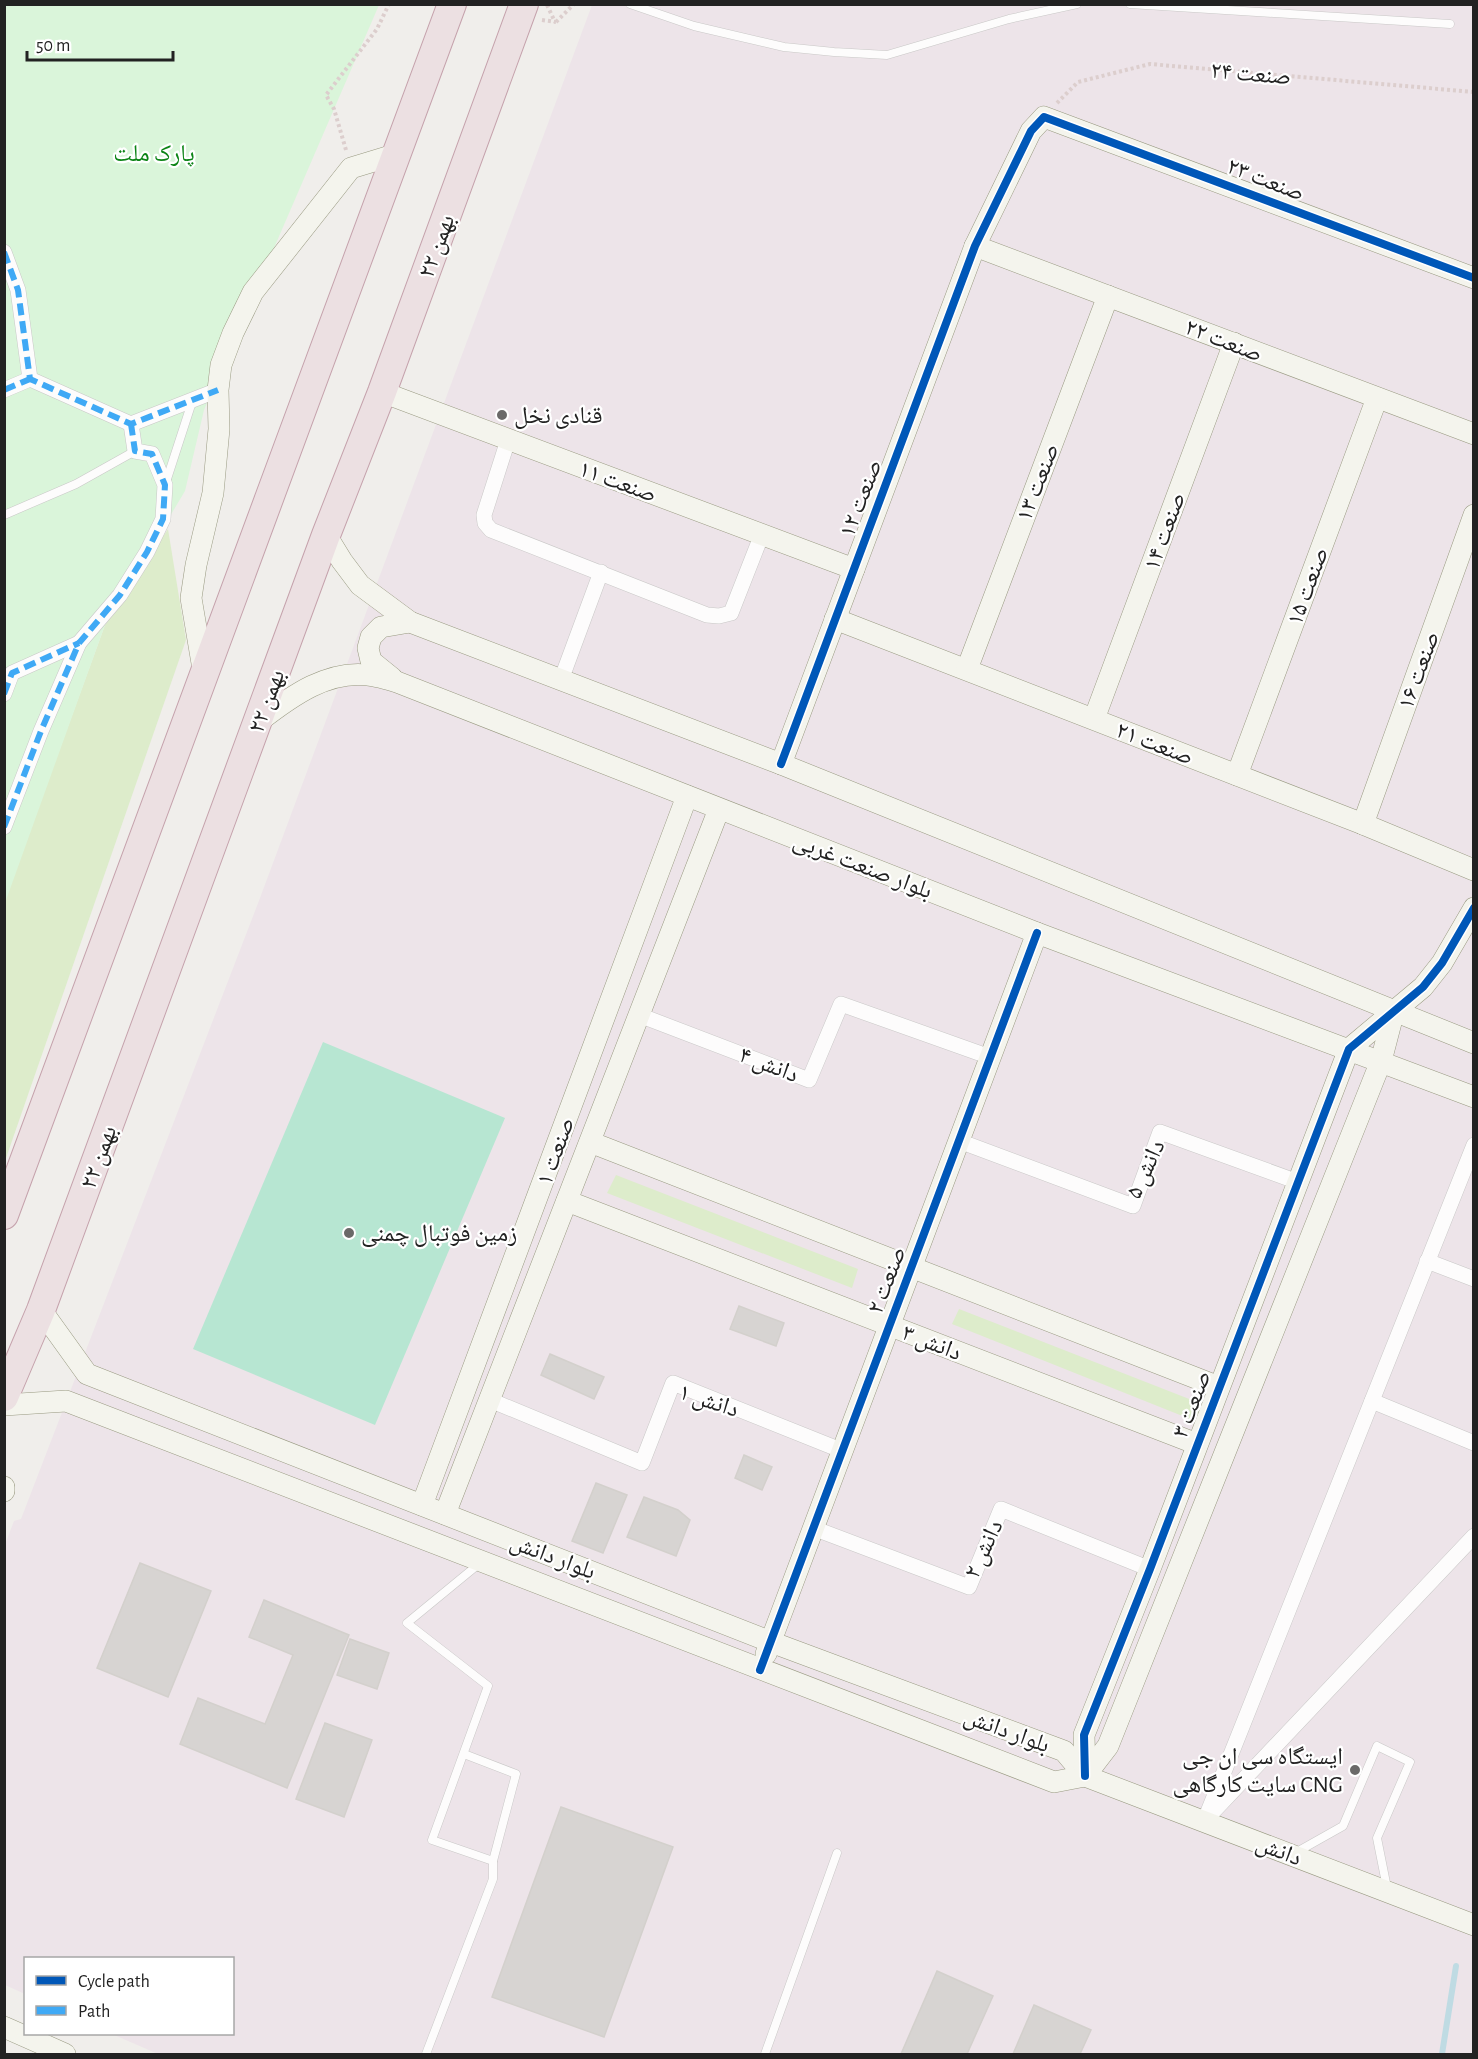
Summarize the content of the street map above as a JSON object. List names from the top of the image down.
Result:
{
  "streets": {
    "highway": ["۲۲ بهمن"],
    "street": [
      "صنعت ۲۳",
      "صنعت ۲۲",
      "صنعت ۱۱",
      "صنعت ۱۳",
      "صنعت ۱۲",
      "صنعت ۱۴",
      "صنعت ۱۵",
      "صنعت ۱۶",
      "صنعت ۲۱",
      "بلوار صنعت غربی",
      "دانش ۴",
      "صنعت ۱",
      "دانش ۵",
      "صنعت ۲",
      "دانش ۳",
      "دانش ۱",
      "صنعت ۳",
      "دانش ۲",
      "بلوار دانش",
      "دانش"
    ],
    "path": ["صنعت ۲۴"]
  },
  "crossings": [
    ["صنعت ۲۴", "صنعت ۲۳"],
    ["صنعت ۲۴", "صنعت ۱۲"],
    ["صنعت ۲۳", "صنعت ۱۲"],
    ["۲۲ بهمن", "صنعت ۱۱"],
    ["۲۲ بهمن", "بلوار صنعت غربی"],
    ["۲۲ بهمن", "بلوار دانش"],
    ["صنعت ۲۲", "صنعت ۱۳"],
    ["صنعت ۲۲", "صنعت ۱۲"],
    ["صنعت ۲۲", "صنعت ۱۴"],
    ["صنعت ۲۲", "صنعت ۱۵"],
    ["صنعت ۱۱", "صنعت ۱۲"],
    ["صنعت ۱۳", "صنعت ۲۱"],
    ["صنعت ۱۲", "صنعت ۲۱"],
    ["صنعت ۱۴", "صنعت ۲۱"],
    ["صنعت ۱۵", "صنعت ۲۱"],
    ["صنعت ۱۶", "صنعت ۲۱"],
    ["بلوار صنعت غربی", "صنعت ۱"],
    ["بلوار صنعت غربی", "صنعت ۲"],
    ["بلوار صنعت غربی", "صنعت ۳"],
    ["دانش ۴", "صنعت ۱"],
    ["دانش ۴", "صنعت ۲"],
    ["صنعت ۱", "دانش ۳"],
    ["صنعت ۱", "دانش ۱"],
    ["صنعت ۱", "بلوار دانش"],
    ["دانش ۵", "صنعت ۲"],
    ["دانش ۵", "صنعت ۳"],
    ["صنعت ۲", "دانش ۳"],
    ["صنعت ۲", "دانش ۱"],
    ["صنعت ۲", "دانش ۲"],
    ["صنعت ۲", "بلوار دانش"],
    ["دانش ۳", "صنعت ۳"],
    ["صنعت ۳", "دانش ۲"],
    ["صنعت ۳", "بلوار دانش"],
    ["صنعت ۳", "دانش"],
    ["بلوار دانش", "دانش"]
  ],
  "parks": ["پارک ملت"],
  "places": ["قنادی نخل", "زمین فوتبال چمنی", "ایستگاه سی ان جی سایت کارگاهی CNG"],
  "legend": ["Cycle path", "Path"],
  "scale_bar": "50 m"
}
